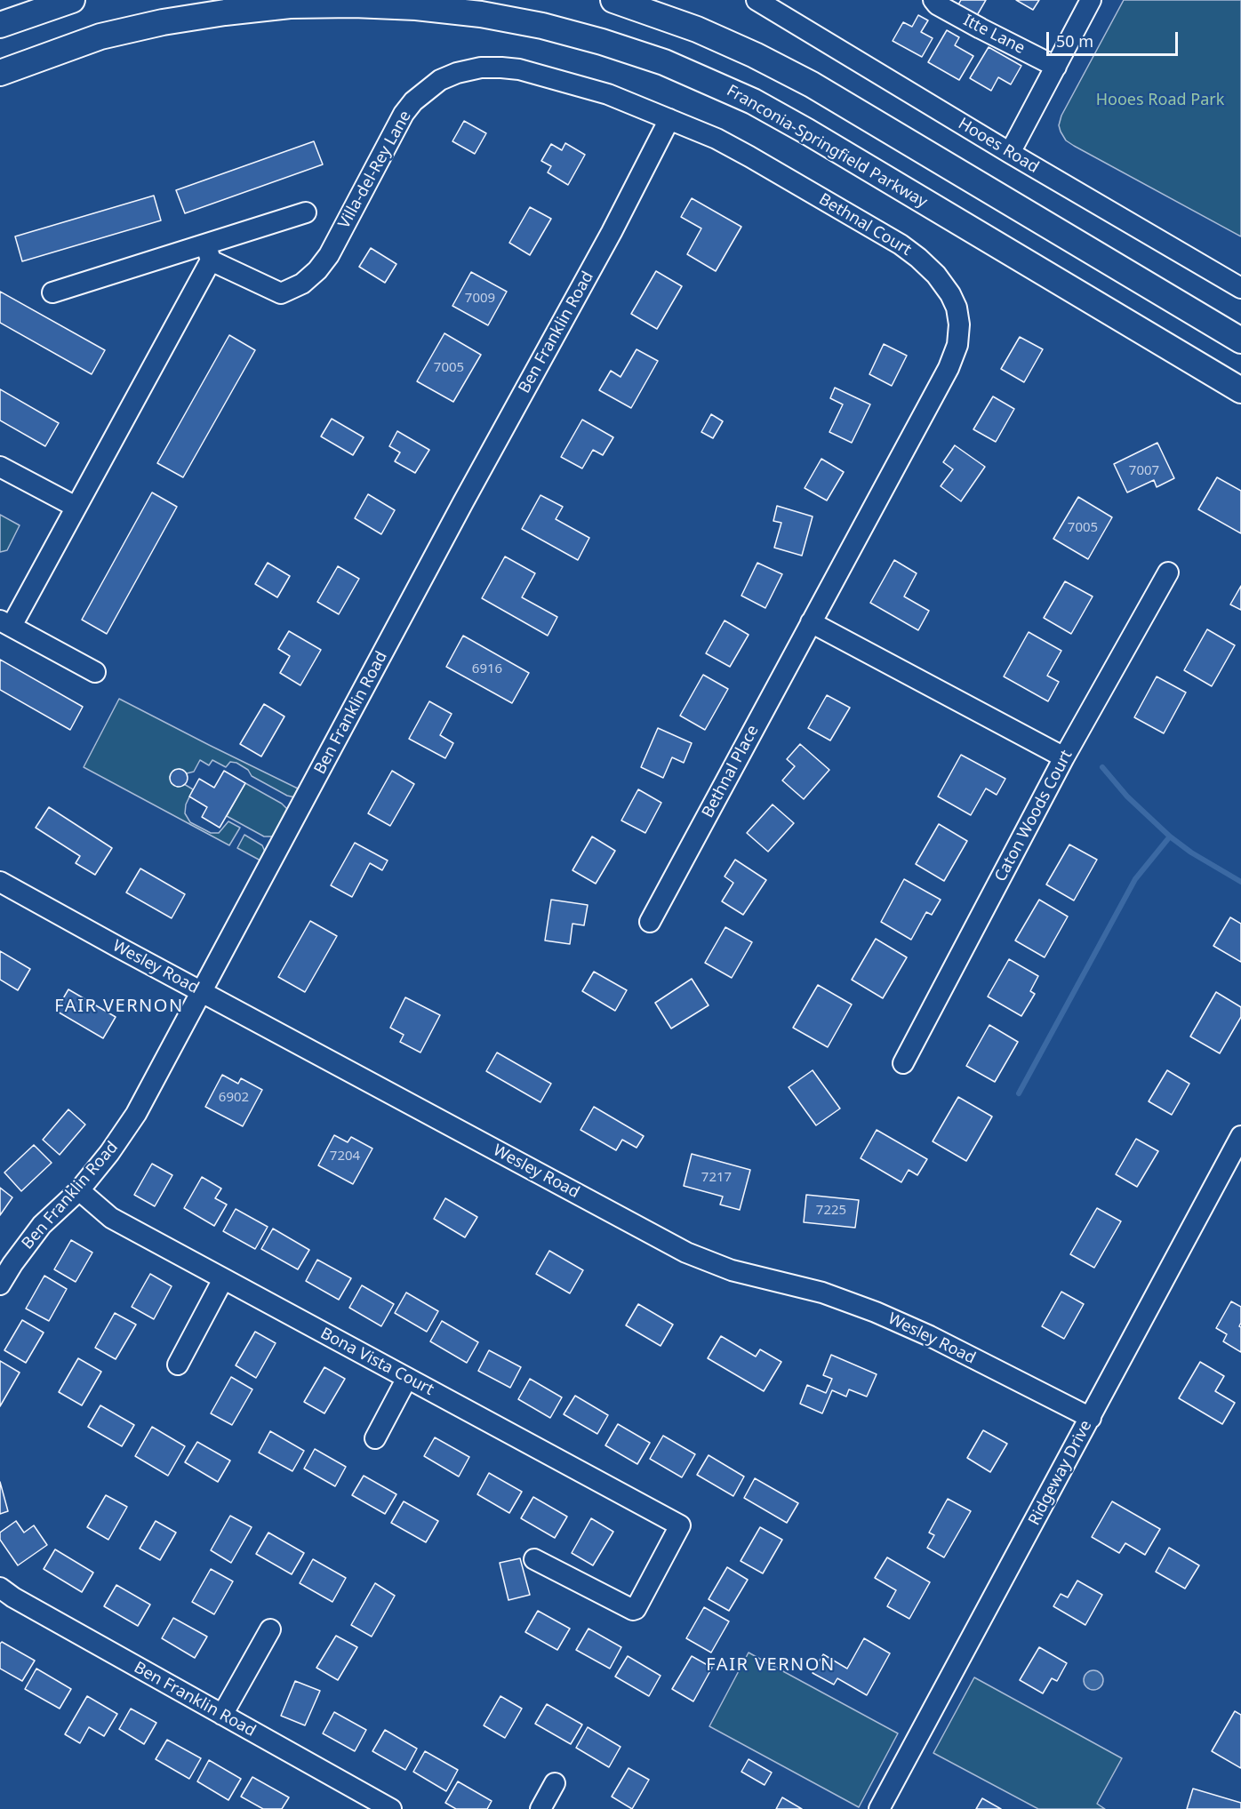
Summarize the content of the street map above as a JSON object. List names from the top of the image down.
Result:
{
  "streets": {
    "main road": ["Franconia-Springfield Parkway"],
    "street": [
      "Itte Lane",
      "Hooes Road",
      "Villa-del-Rey Lane",
      "Bethnal Court",
      "Ben Franklin Road",
      "Bethnal Place",
      "Caton Woods Court",
      "Wesley Road",
      "Bona Vista Court",
      "Ridgeway Drive"
    ]
  },
  "crossings": [
    ["Villa-del-Rey Lane", "Bethnal Court"],
    ["Villa-del-Rey Lane", "Ben Franklin Road"],
    ["Bethnal Court", "Ben Franklin Road"],
    ["Bethnal Court", "Bethnal Place"],
    ["Ben Franklin Road", "Wesley Road"],
    ["Ben Franklin Road", "Bona Vista Court"],
    ["Wesley Road", "Ridgeway Drive"]
  ],
  "districts": ["FAIR VERNON", "FAIR VERNON"],
  "parks": ["Hooes Road Park"],
  "house_numbers": [
    "7009",
    "7005",
    "7007",
    "7005",
    "6916",
    "6902",
    "7204",
    "7217",
    "7225"
  ],
  "scale_bar": "50 m"
}
